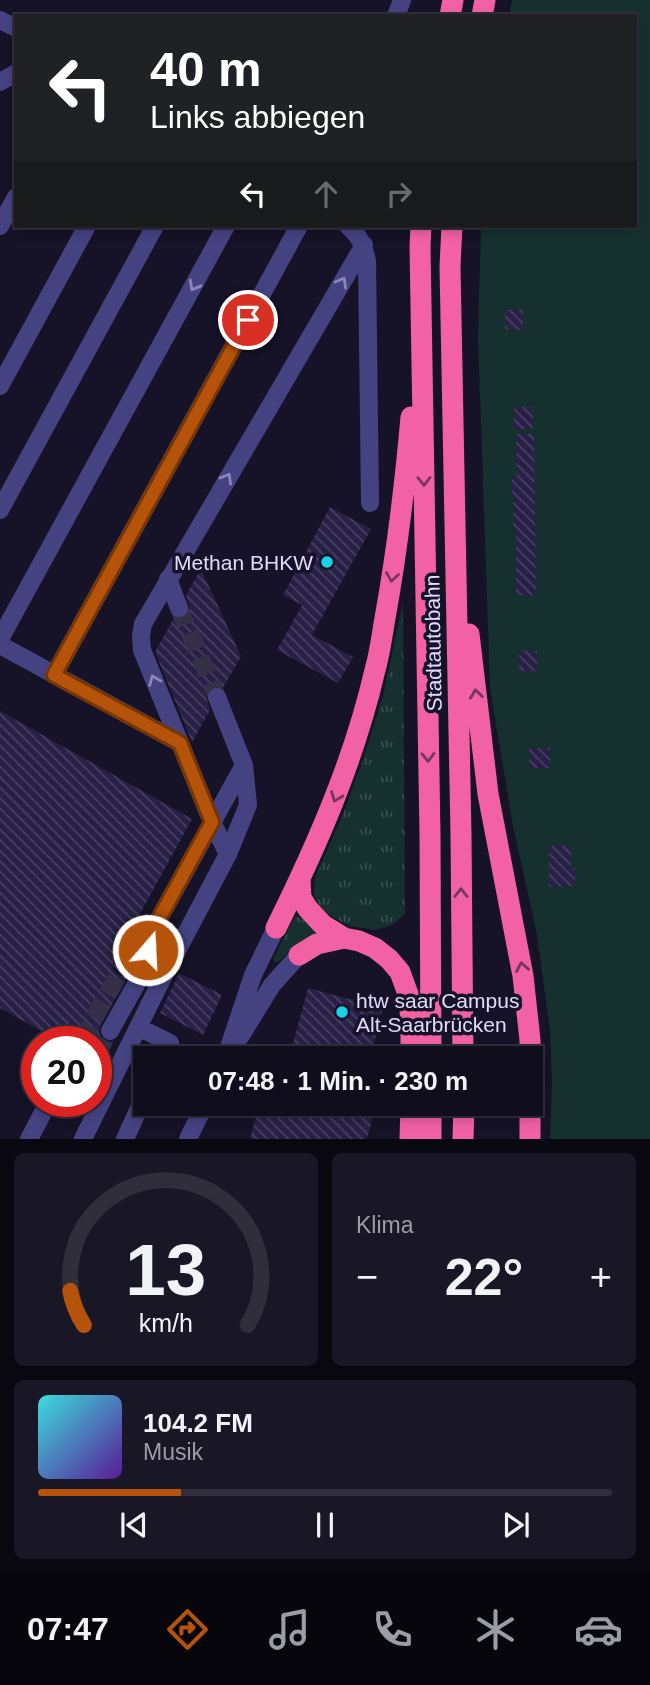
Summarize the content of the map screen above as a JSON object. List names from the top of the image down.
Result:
{
  "streets": {
    "highway": ["Stadtautobahn"]
  },
  "places": ["Methan BHKW", "htw saar Campus Alt-Saarbrücken"],
  "page": {
    "turn": ["40 m", "Links abbiegen"],
    "limit": "20",
    "trip": "07:48 · 1 Min. · 230 m",
    "tile": "Klima",
    "heat": ["−", "22°", "+"],
    "song": ["104.2 FM", "Musik"],
    "tabs": "07:47",
    "gauge": ["13", "km/h"]
  }
}
